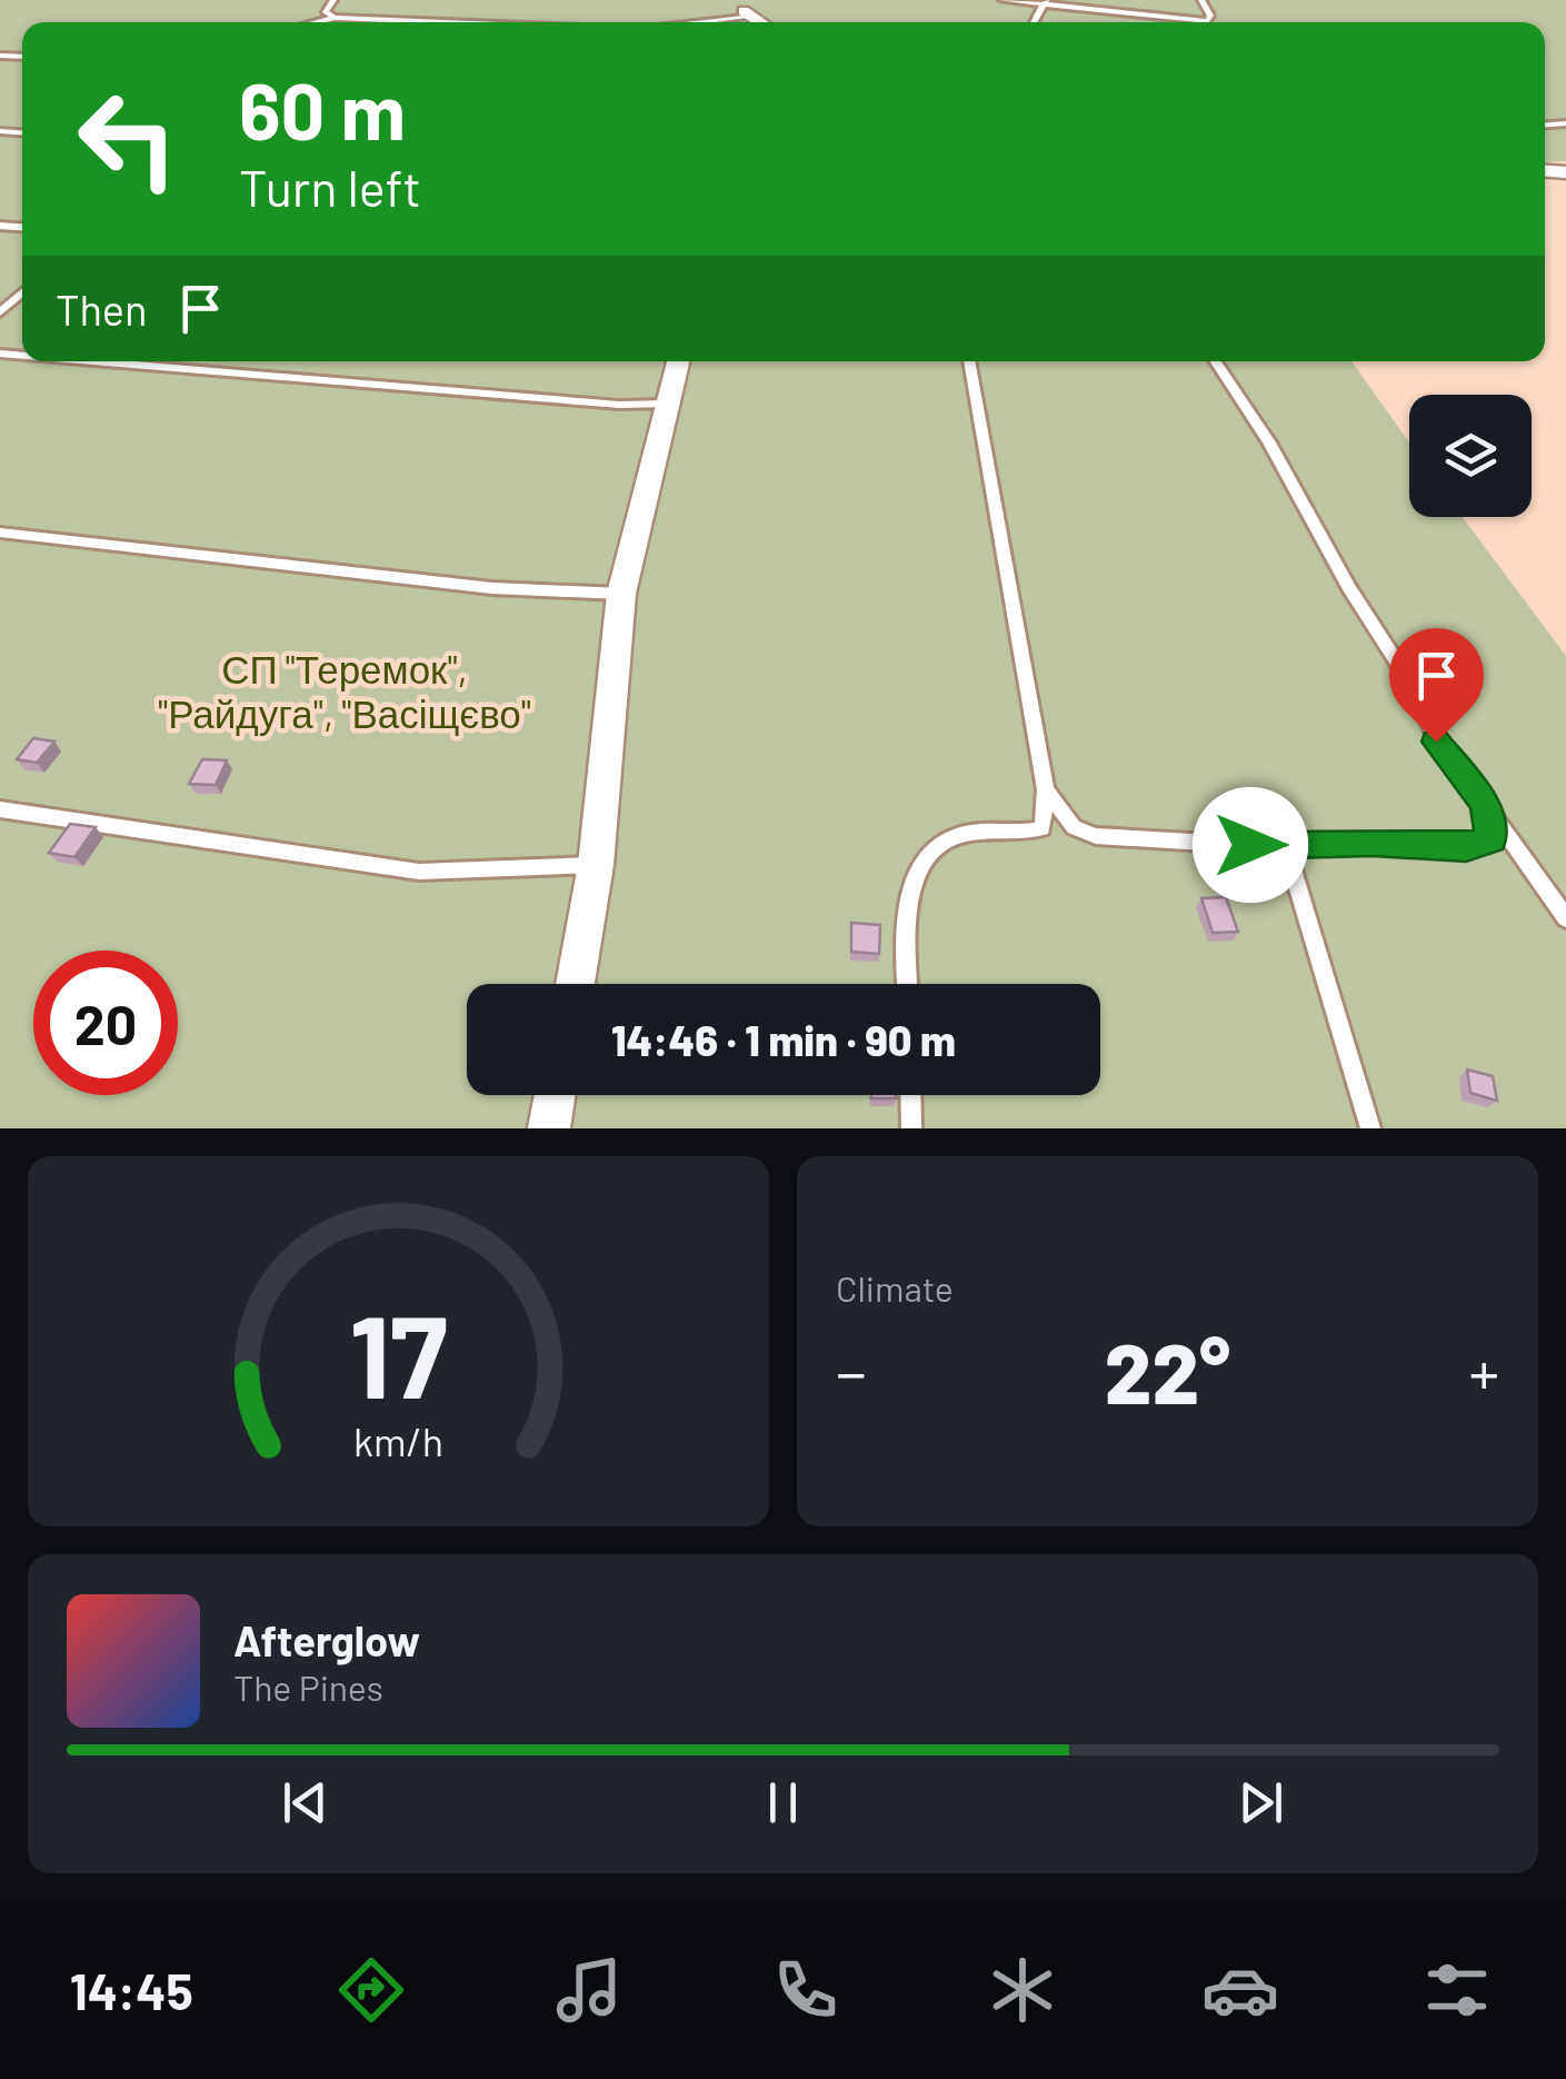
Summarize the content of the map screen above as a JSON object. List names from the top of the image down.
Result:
{
  "parks": ["СП \"Теремок\", \"Райдуга\", \"Васіщєво\""],
  "page": {
    "turn": ["60 m", "Turn left"],
    "then": "Then",
    "limit": "20",
    "trip": "14:46 · 1 min · 90 m",
    "tile": "Climate",
    "heat": ["−", "22°", "+"],
    "song": ["Afterglow", "The Pines"],
    "tabs": "14:45",
    "gauge": ["17", "km/h"]
  }
}
